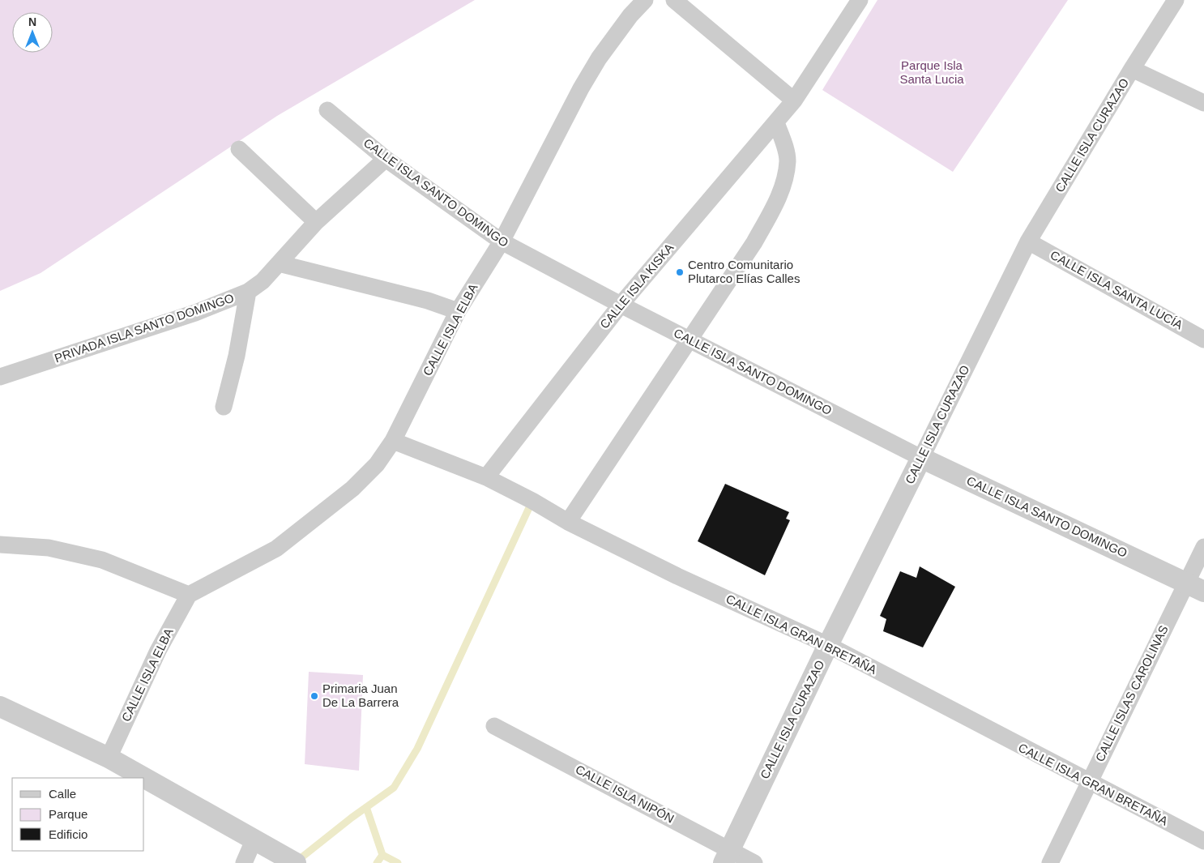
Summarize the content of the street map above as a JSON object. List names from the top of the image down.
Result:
{
  "streets": {
    "street": [
      "CALLE ISLA CURAZAO",
      "CALLE ISLA SANTO DOMINGO",
      "CALLE ISLA KISKA",
      "CALLE ISLA SANTA LUCÍA",
      "PRIVADA ISLA SANTO DOMINGO",
      "CALLE ISLA ELBA",
      "CALLE ISLA GRAN BRETAÑA",
      "CALLE ISLAS CAROLINAS",
      "CALLE ISLA NIPÓN"
    ]
  },
  "crossings": [
    ["CALLE ISLA CURAZAO", "CALLE ISLA SANTO DOMINGO"],
    ["CALLE ISLA CURAZAO", "CALLE ISLA SANTA LUCÍA"],
    ["CALLE ISLA CURAZAO", "CALLE ISLA GRAN BRETAÑA"],
    ["CALLE ISLA CURAZAO", "CALLE ISLA NIPÓN"],
    ["CALLE ISLA SANTO DOMINGO", "CALLE ISLA KISKA"],
    ["CALLE ISLA SANTO DOMINGO", "PRIVADA ISLA SANTO DOMINGO"],
    ["CALLE ISLA SANTO DOMINGO", "CALLE ISLA ELBA"],
    ["CALLE ISLA SANTO DOMINGO", "CALLE ISLAS CAROLINAS"],
    ["CALLE ISLA KISKA", "CALLE ISLA GRAN BRETAÑA"],
    ["CALLE ISLA ELBA", "CALLE ISLA GRAN BRETAÑA"],
    ["CALLE ISLA GRAN BRETAÑA", "CALLE ISLAS CAROLINAS"]
  ],
  "parks": ["Parque Isla Santa Lucia"],
  "places": ["Centro Comunitario Plutarco Elías Calles", "Primaria Juan De La Barrera"],
  "legend": ["Calle", "Parque", "Edificio"],
  "north": "top"
}
